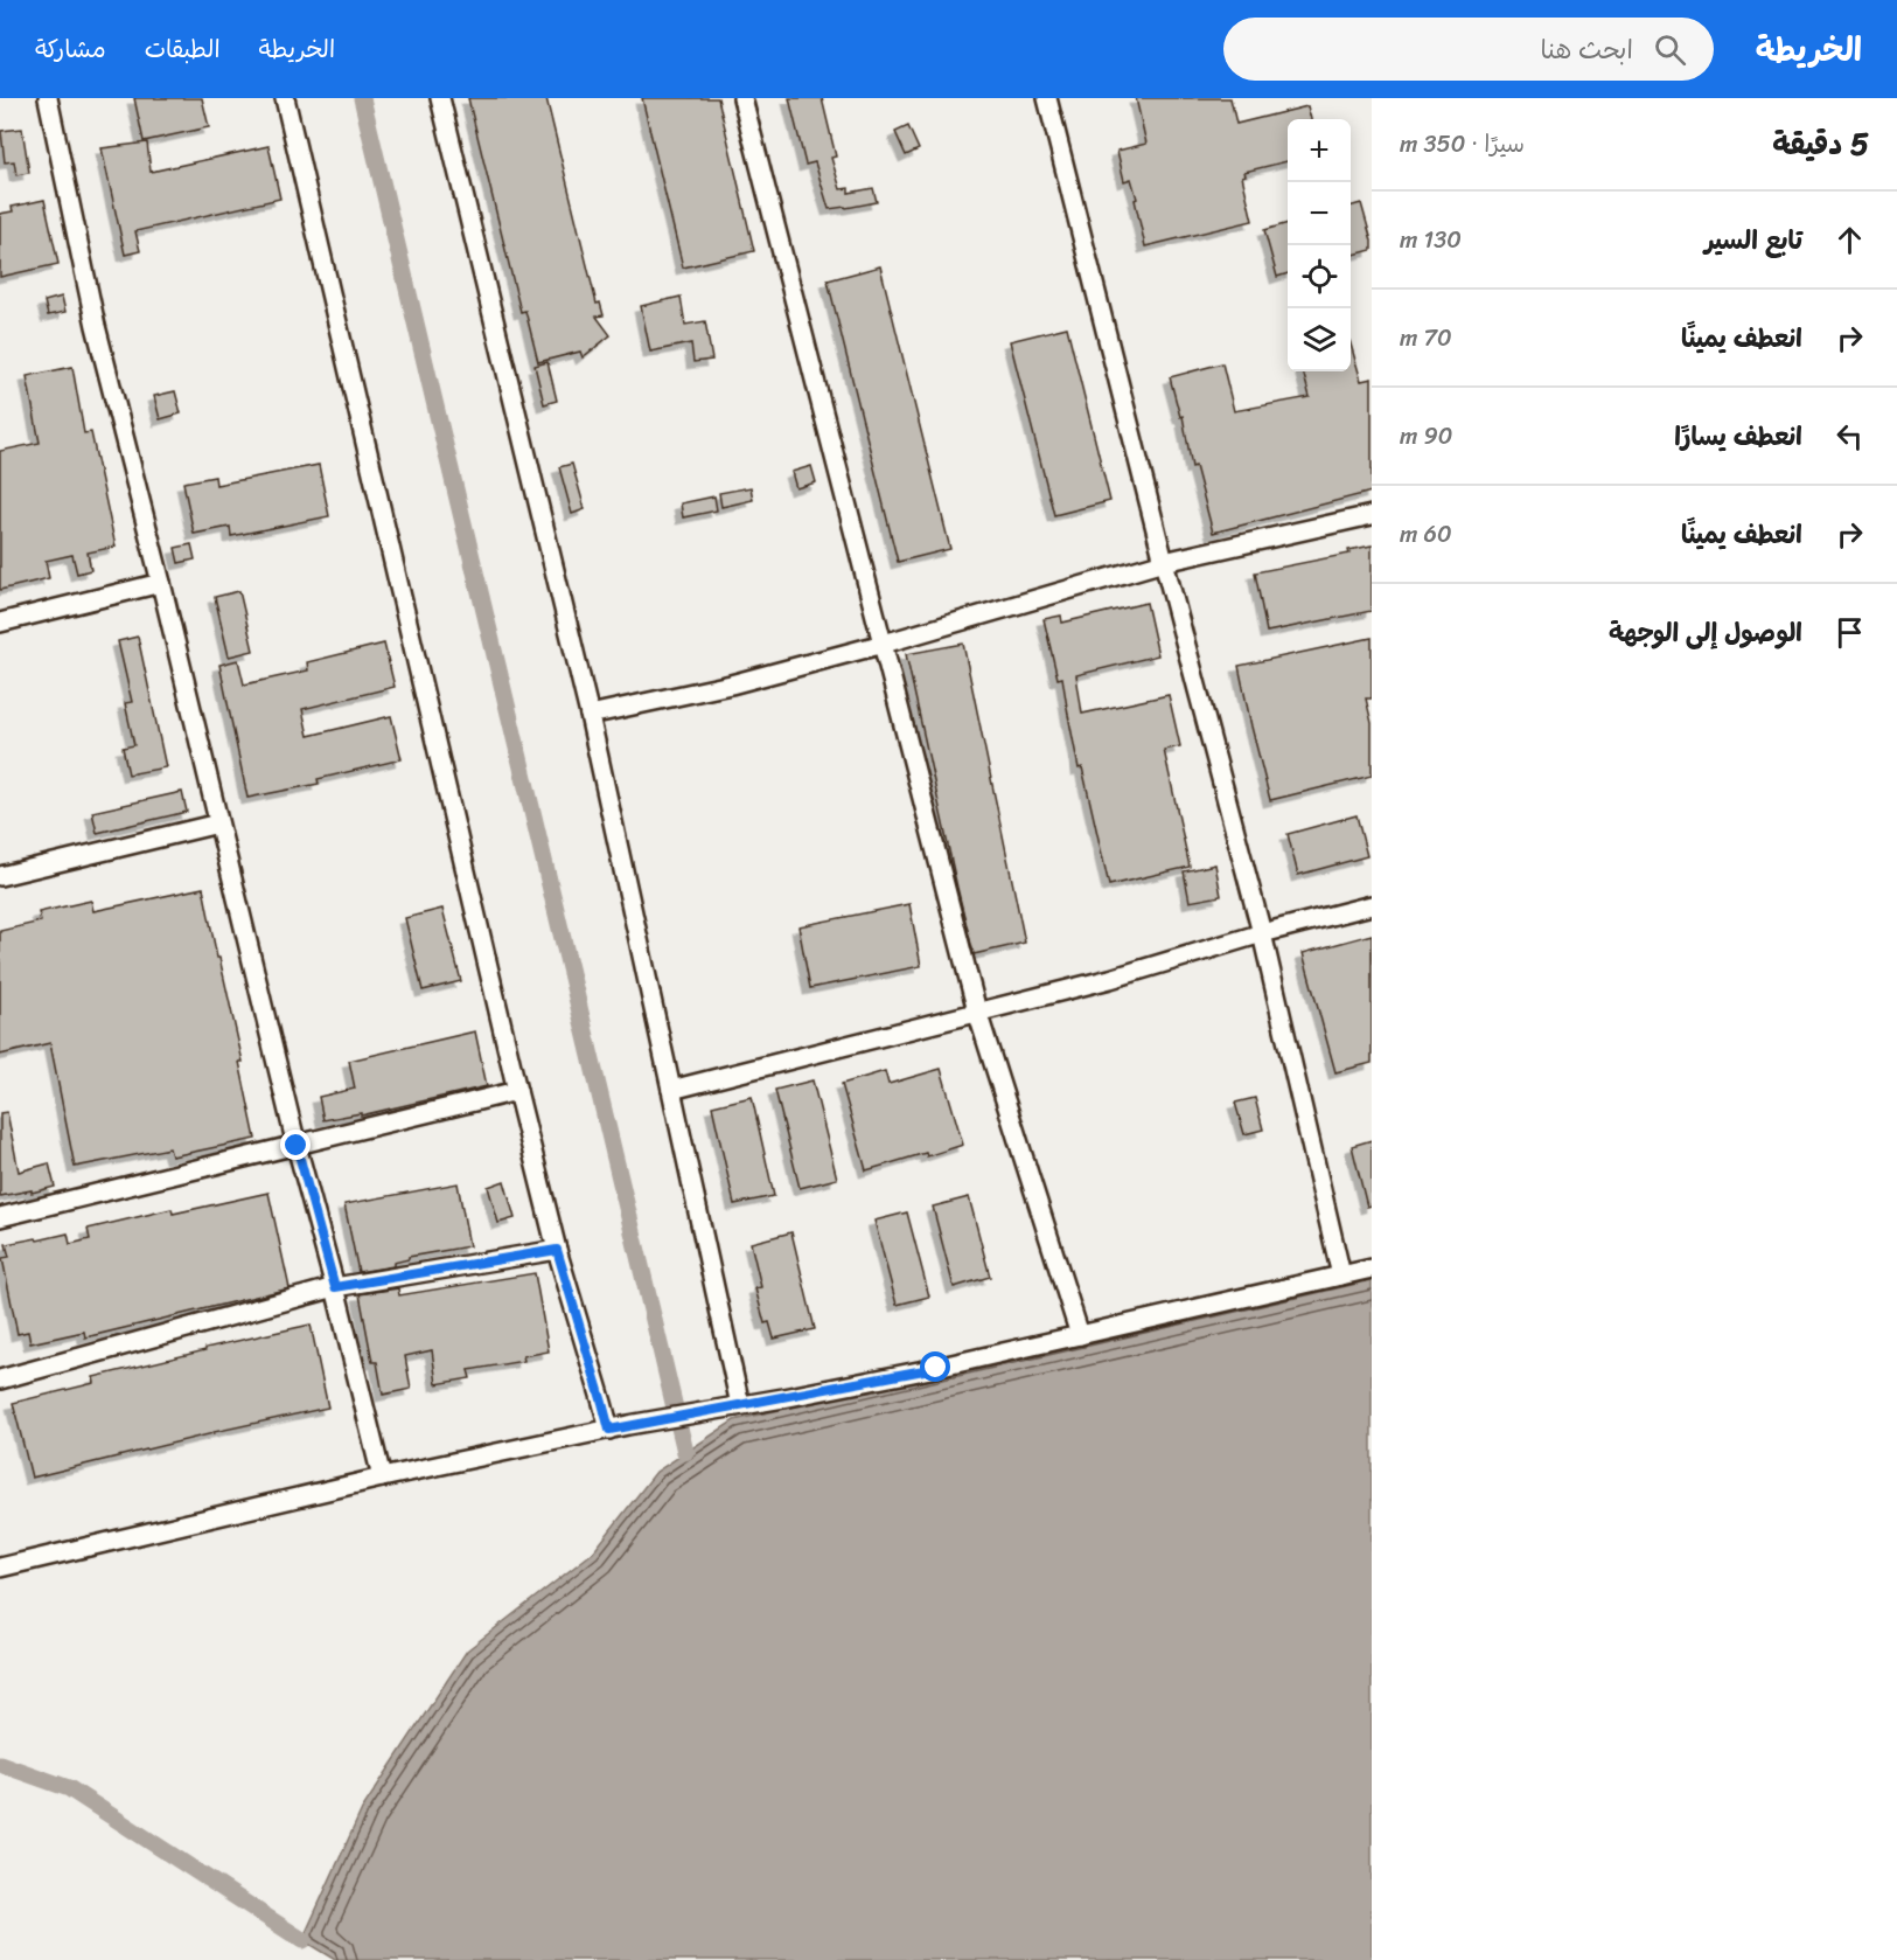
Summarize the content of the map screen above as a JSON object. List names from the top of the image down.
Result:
{
  "page": {
    "header": "الخريطة",
    "search": "ابحث هنا",
    "nav": ["الخريطة", "الطبقات", "مشاركة"],
    "heading": ["5 دقيقة", "سيرًا · 350 m"],
    "map_buttons": ["+", "−"],
    "list": [
      ["تابع السير", "130 m"],
      ["انعطف يمينًا", "70 m"],
      ["انعطف يسارًا", "90 m"],
      ["انعطف يمينًا", "60 m"],
      "الوصول إلى الوجهة"
    ]
  }
}
